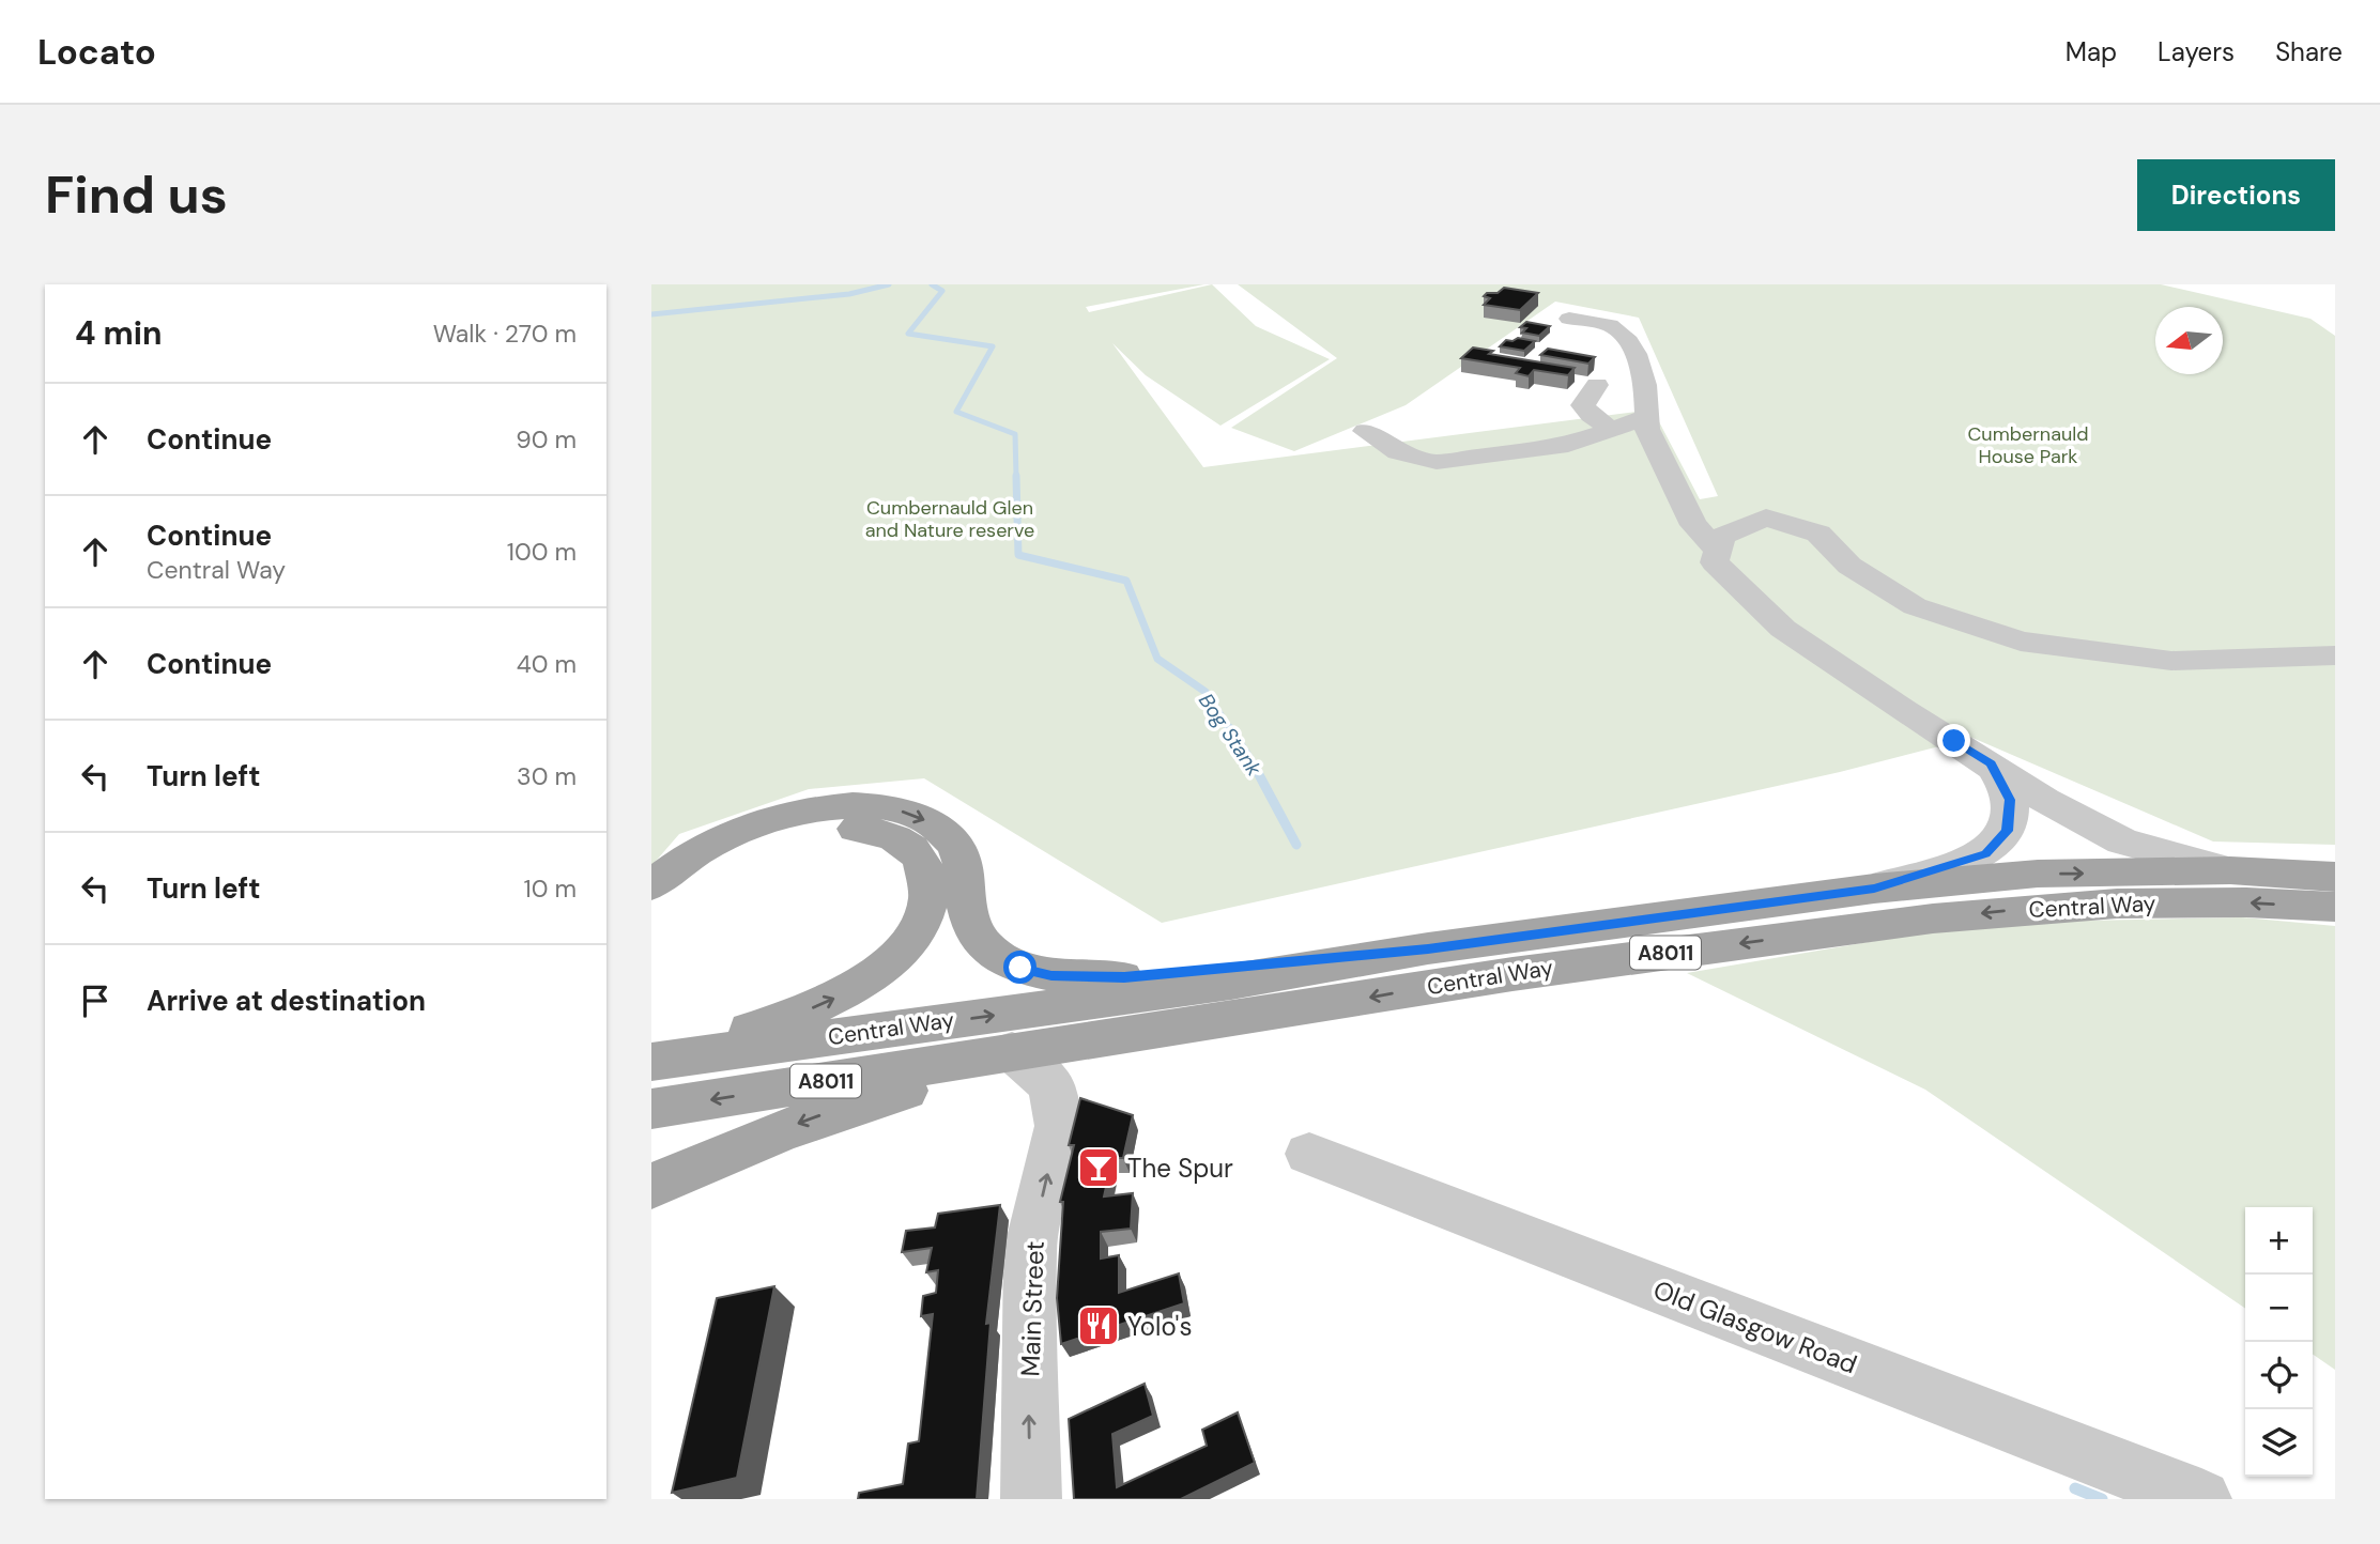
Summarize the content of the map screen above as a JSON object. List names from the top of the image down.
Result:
{
  "streets": {
    "main road": ["Central Way", "A8011"],
    "street": ["Main Street", "Old Glasgow Road"]
  },
  "crossings": [
    ["Central Way", "Main Street"]
  ],
  "one_way": ["Main Street"],
  "water": ["Bog Stank"],
  "parks": ["Cumbernauld House Park", "Cumbernauld Glen and Nature reserve"],
  "places": {
    "bar": ["The Spur"],
    "restaurant": ["Yolo's"]
  },
  "north": "left",
  "page": {
    "header": "Locato",
    "nav": ["Map", "Layers", "Share"],
    "buttons": "Directions",
    "title": "Find us",
    "heading": ["4 min", "Walk · 270 m"],
    "list": [
      ["Continue", "90 m"],
      ["Continue", "Central Way", "100 m"],
      ["Continue", "40 m"],
      ["Turn left", "30 m"],
      ["Turn left", "10 m"],
      "Arrive at destination"
    ],
    "map_buttons": ["+", "−"]
  }
}
